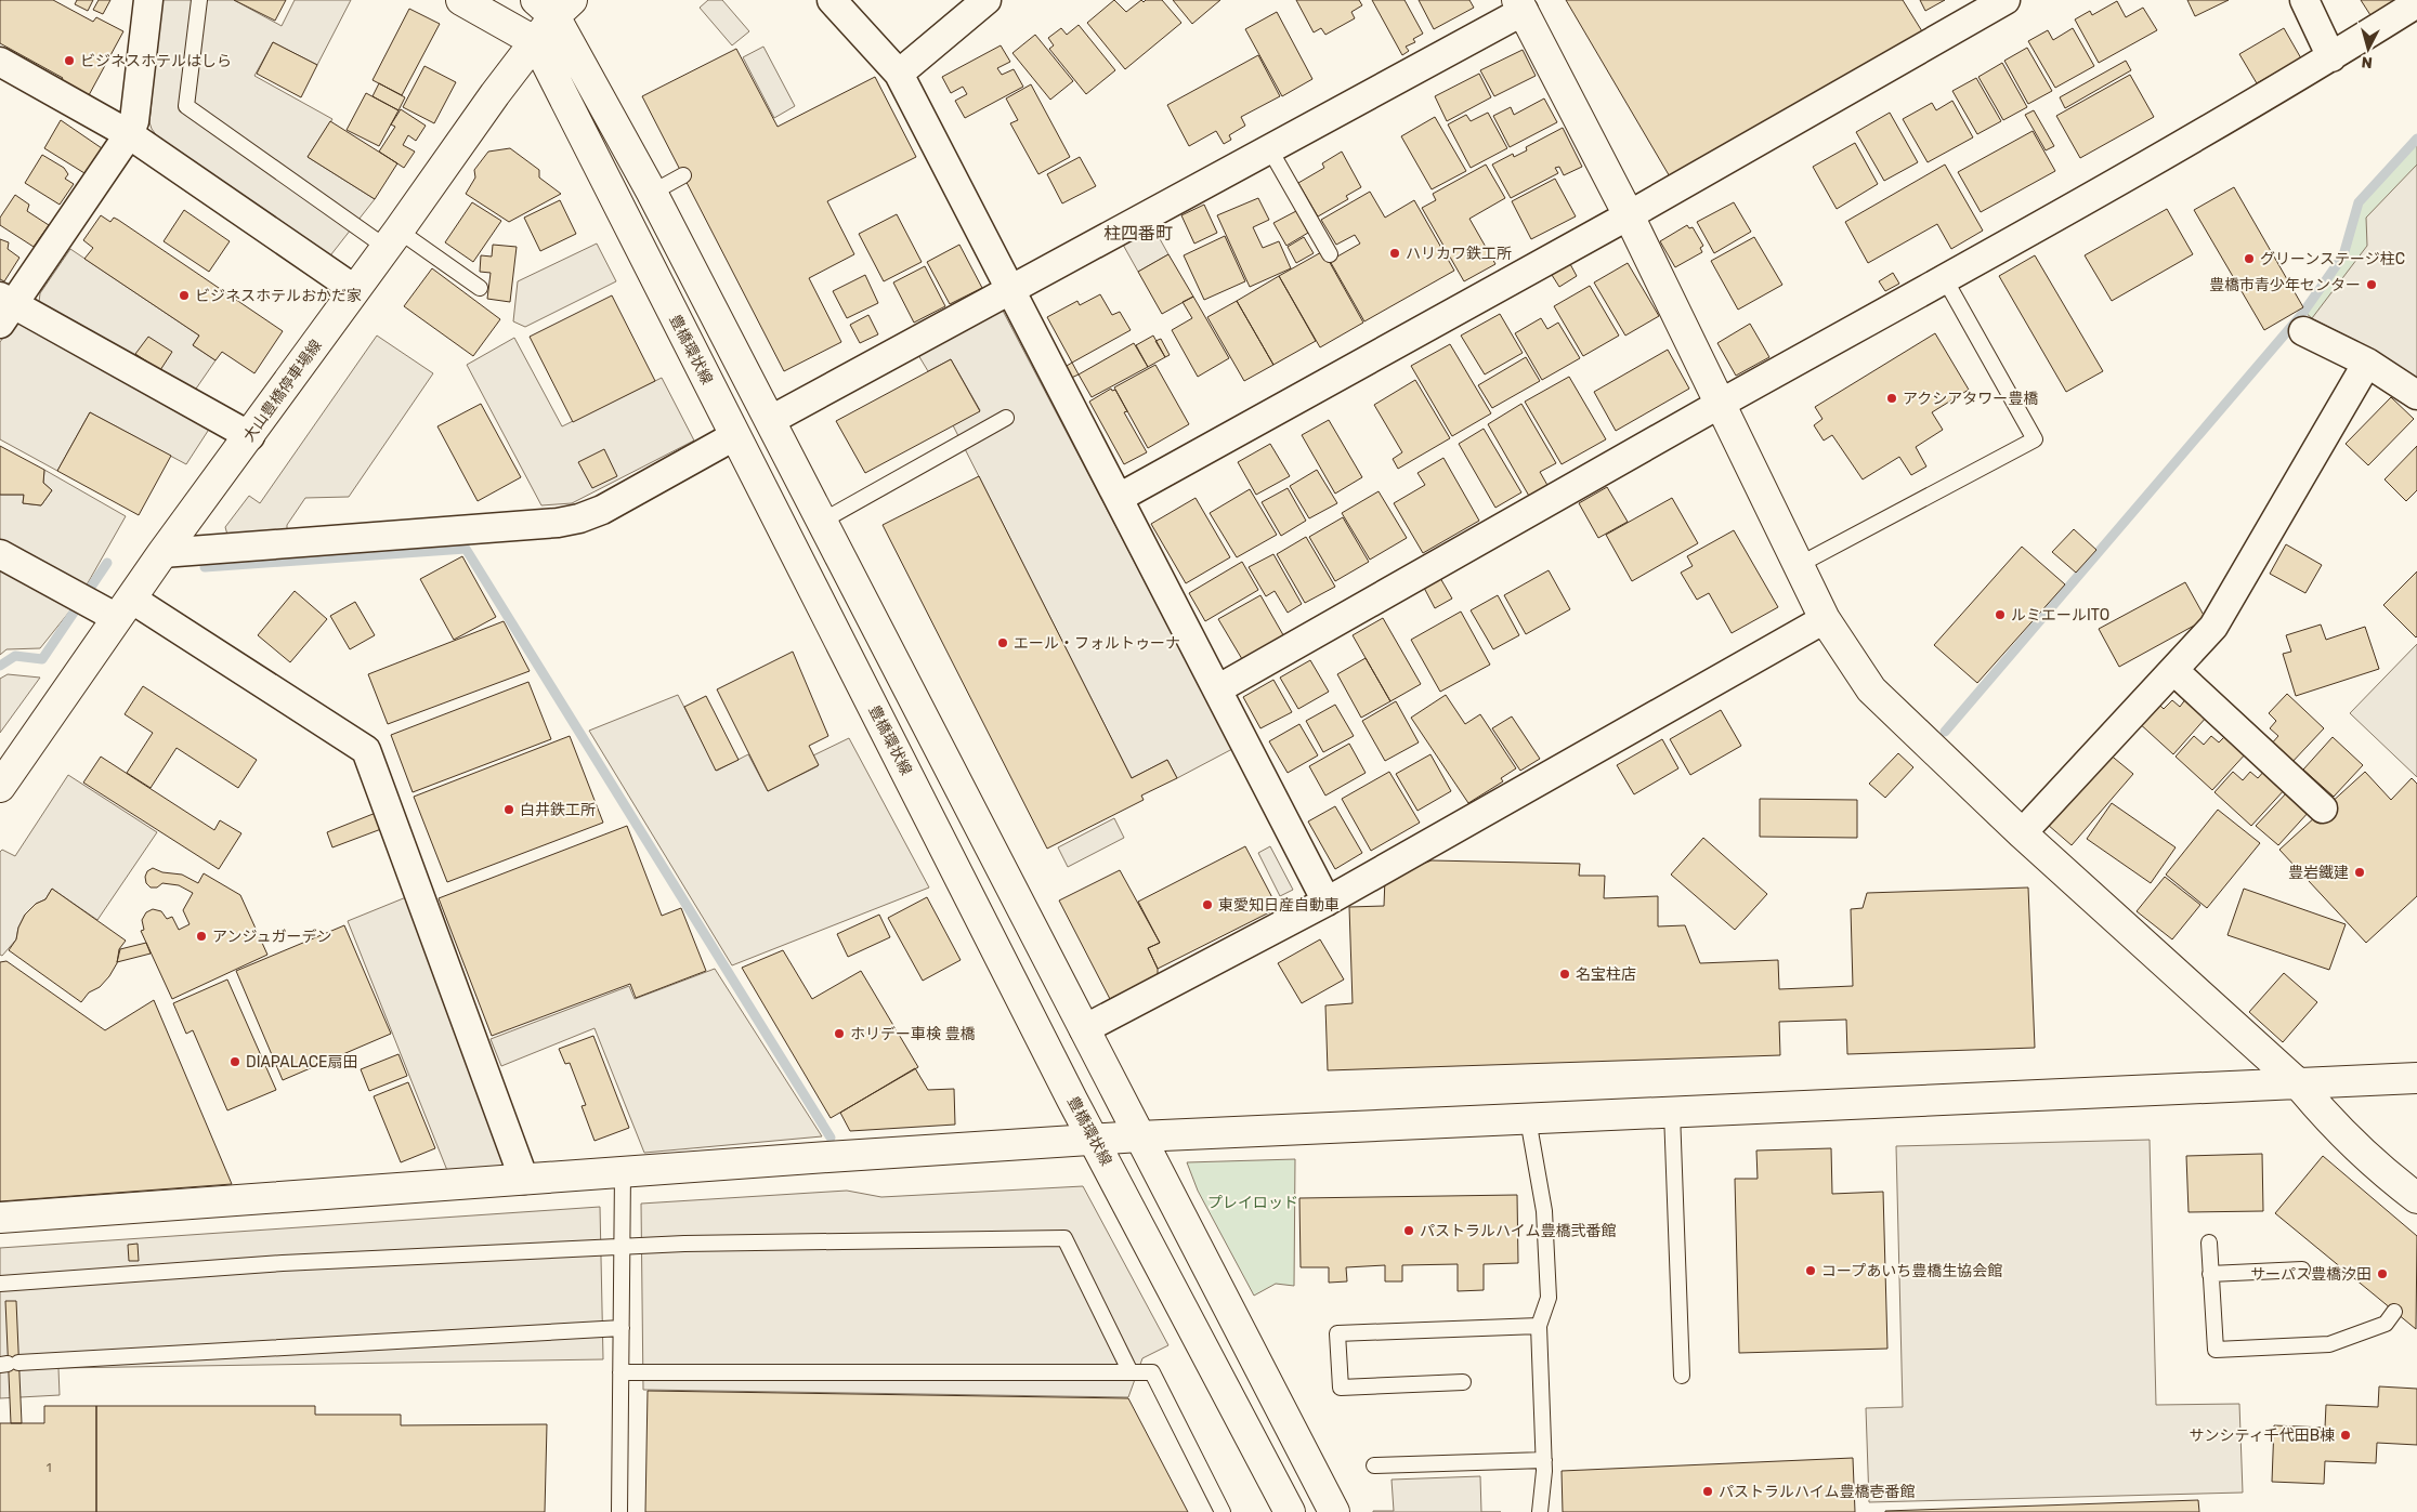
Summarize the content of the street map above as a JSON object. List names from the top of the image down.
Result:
{
  "streets": {
    "main road": ["豊橋環状線", "大山豊橋停車場線"]
  },
  "crossings": [
    ["豊橋環状線", "大山豊橋停車場線"]
  ],
  "districts": ["柱四番町"],
  "parks": ["プレイロッド"],
  "places": [
    "ビジネスホテルはしら",
    "ハリカワ鉄工所",
    "グリーンステージ柱C",
    "豊橋市青少年センター",
    "ビジネスホテルおかだ家",
    "アクシアタワー豊橋",
    "ルミエールITO",
    "エール・フォルトゥーナ",
    "白井鉄工所",
    "豊岩鐵建",
    "東愛知日産自動車",
    "アンジュガーデン",
    "名宝柱店",
    "ホリデー車検 豊橋",
    "DIAPALACE扇田",
    "パストラルハイム豊橋弐番館",
    "コープあいち豊橋生協会館",
    "サーパス豊橋汐田",
    "サンシティ千代田B棟",
    "パストラルハイム豊橋壱番館"
  ],
  "house_numbers": ["1"],
  "north": "bottom"
}
